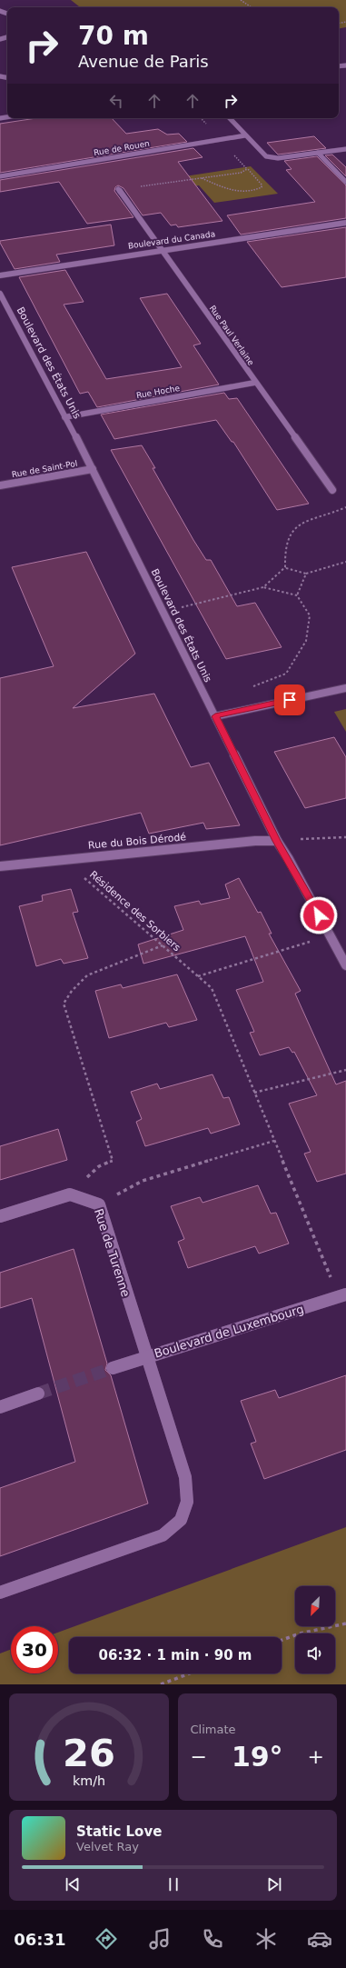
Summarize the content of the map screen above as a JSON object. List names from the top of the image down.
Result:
{
  "streets": {
    "street": [
      "Rue de Rouen",
      "Boulevard du Canada",
      "Rue Paul Verlaine",
      "Boulevard des États Unis",
      "Rue Hoche",
      "Rue de Saint-Pol",
      "Rue du Bois Dérodé",
      "Rue de Turenne",
      "Boulevard de Luxembourg"
    ],
    "path": ["Résidence des Sorbiers"]
  },
  "crossings": [
    ["Boulevard du Canada", "Rue Paul Verlaine"],
    ["Rue Paul Verlaine", "Rue Hoche"],
    ["Boulevard des États Unis", "Rue Hoche"],
    ["Boulevard des États Unis", "Rue de Saint-Pol"],
    ["Boulevard des États Unis", "Rue du Bois Dérodé"],
    ["Rue du Bois Dérodé", "Résidence des Sorbiers"],
    ["Résidence des Sorbiers", "Boulevard de Luxembourg"],
    ["Rue de Turenne", "Boulevard de Luxembourg"]
  ],
  "north": "bottom left",
  "page": {
    "turn": ["70 m", "Avenue de Paris"],
    "limit": "30",
    "trip": "06:32 · 1 min · 90 m",
    "tile": "Climate",
    "heat": ["−", "19°", "+"],
    "song": ["Static Love", "Velvet Ray"],
    "tabs": "06:31",
    "gauge": ["26", "km/h"]
  }
}
